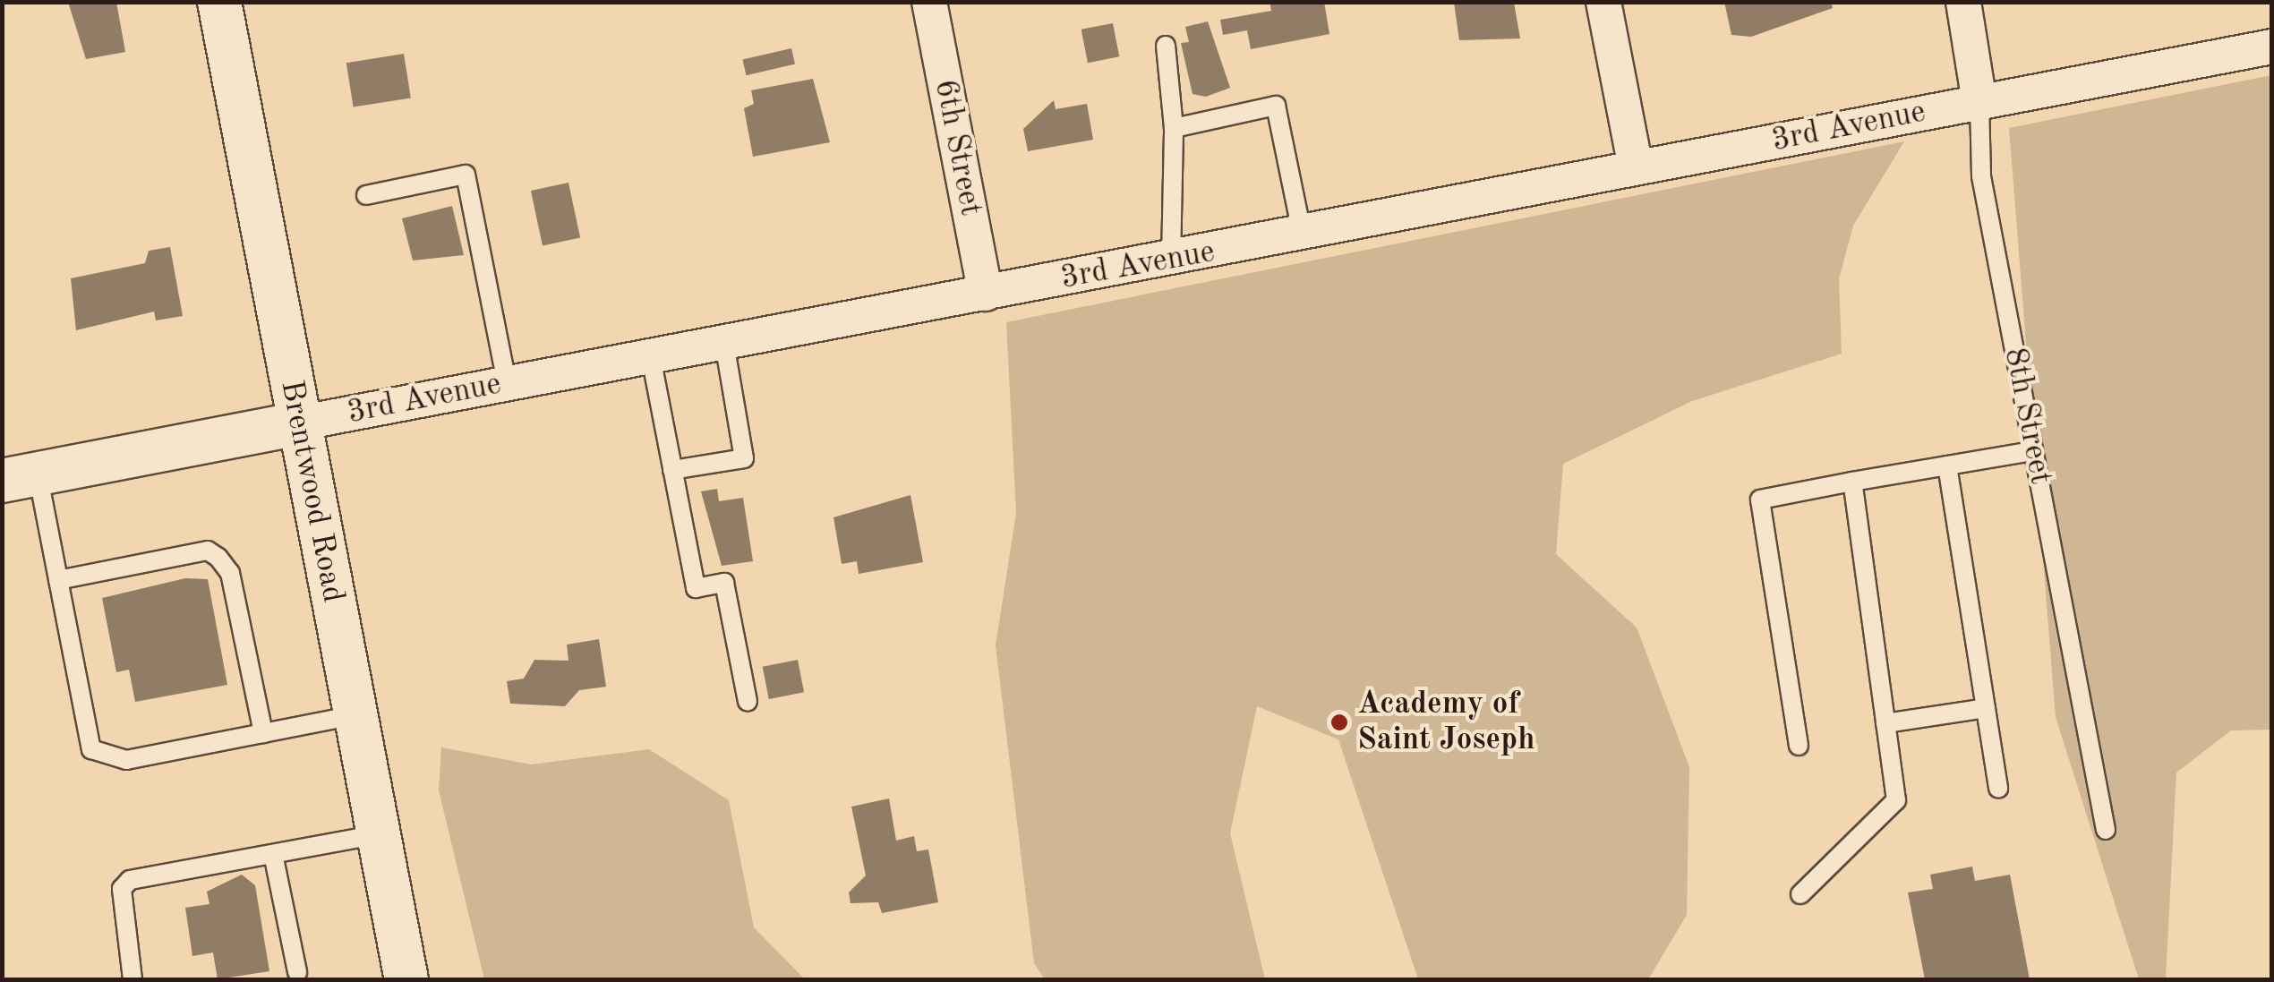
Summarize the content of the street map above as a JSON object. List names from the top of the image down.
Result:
{
  "streets": {
    "street": [
      "3rd Avenue",
      "6th Street",
      "8th Street",
      "Brentwood Road"
    ]
  },
  "crossings": [
    ["3rd Avenue", "6th Street"],
    ["3rd Avenue", "8th Street"],
    ["3rd Avenue", "Brentwood Road"]
  ],
  "places": ["Academy of Saint Joseph"]
}
